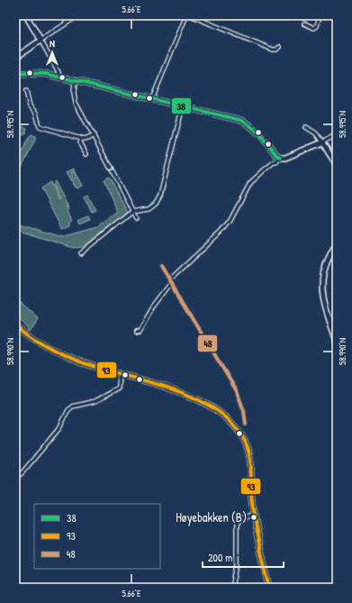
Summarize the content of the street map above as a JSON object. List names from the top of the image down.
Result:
{
  "places": ["Høyebakken (B)"],
  "lines": ["transit line 38", "transit line 48", "transit line 93"],
  "legend": ["38", "93", "48"],
  "scale_bar": "200 m",
  "north": "top",
  "coordinates": ["5.66°E", "58.995°N", "58.990°N"]
}
